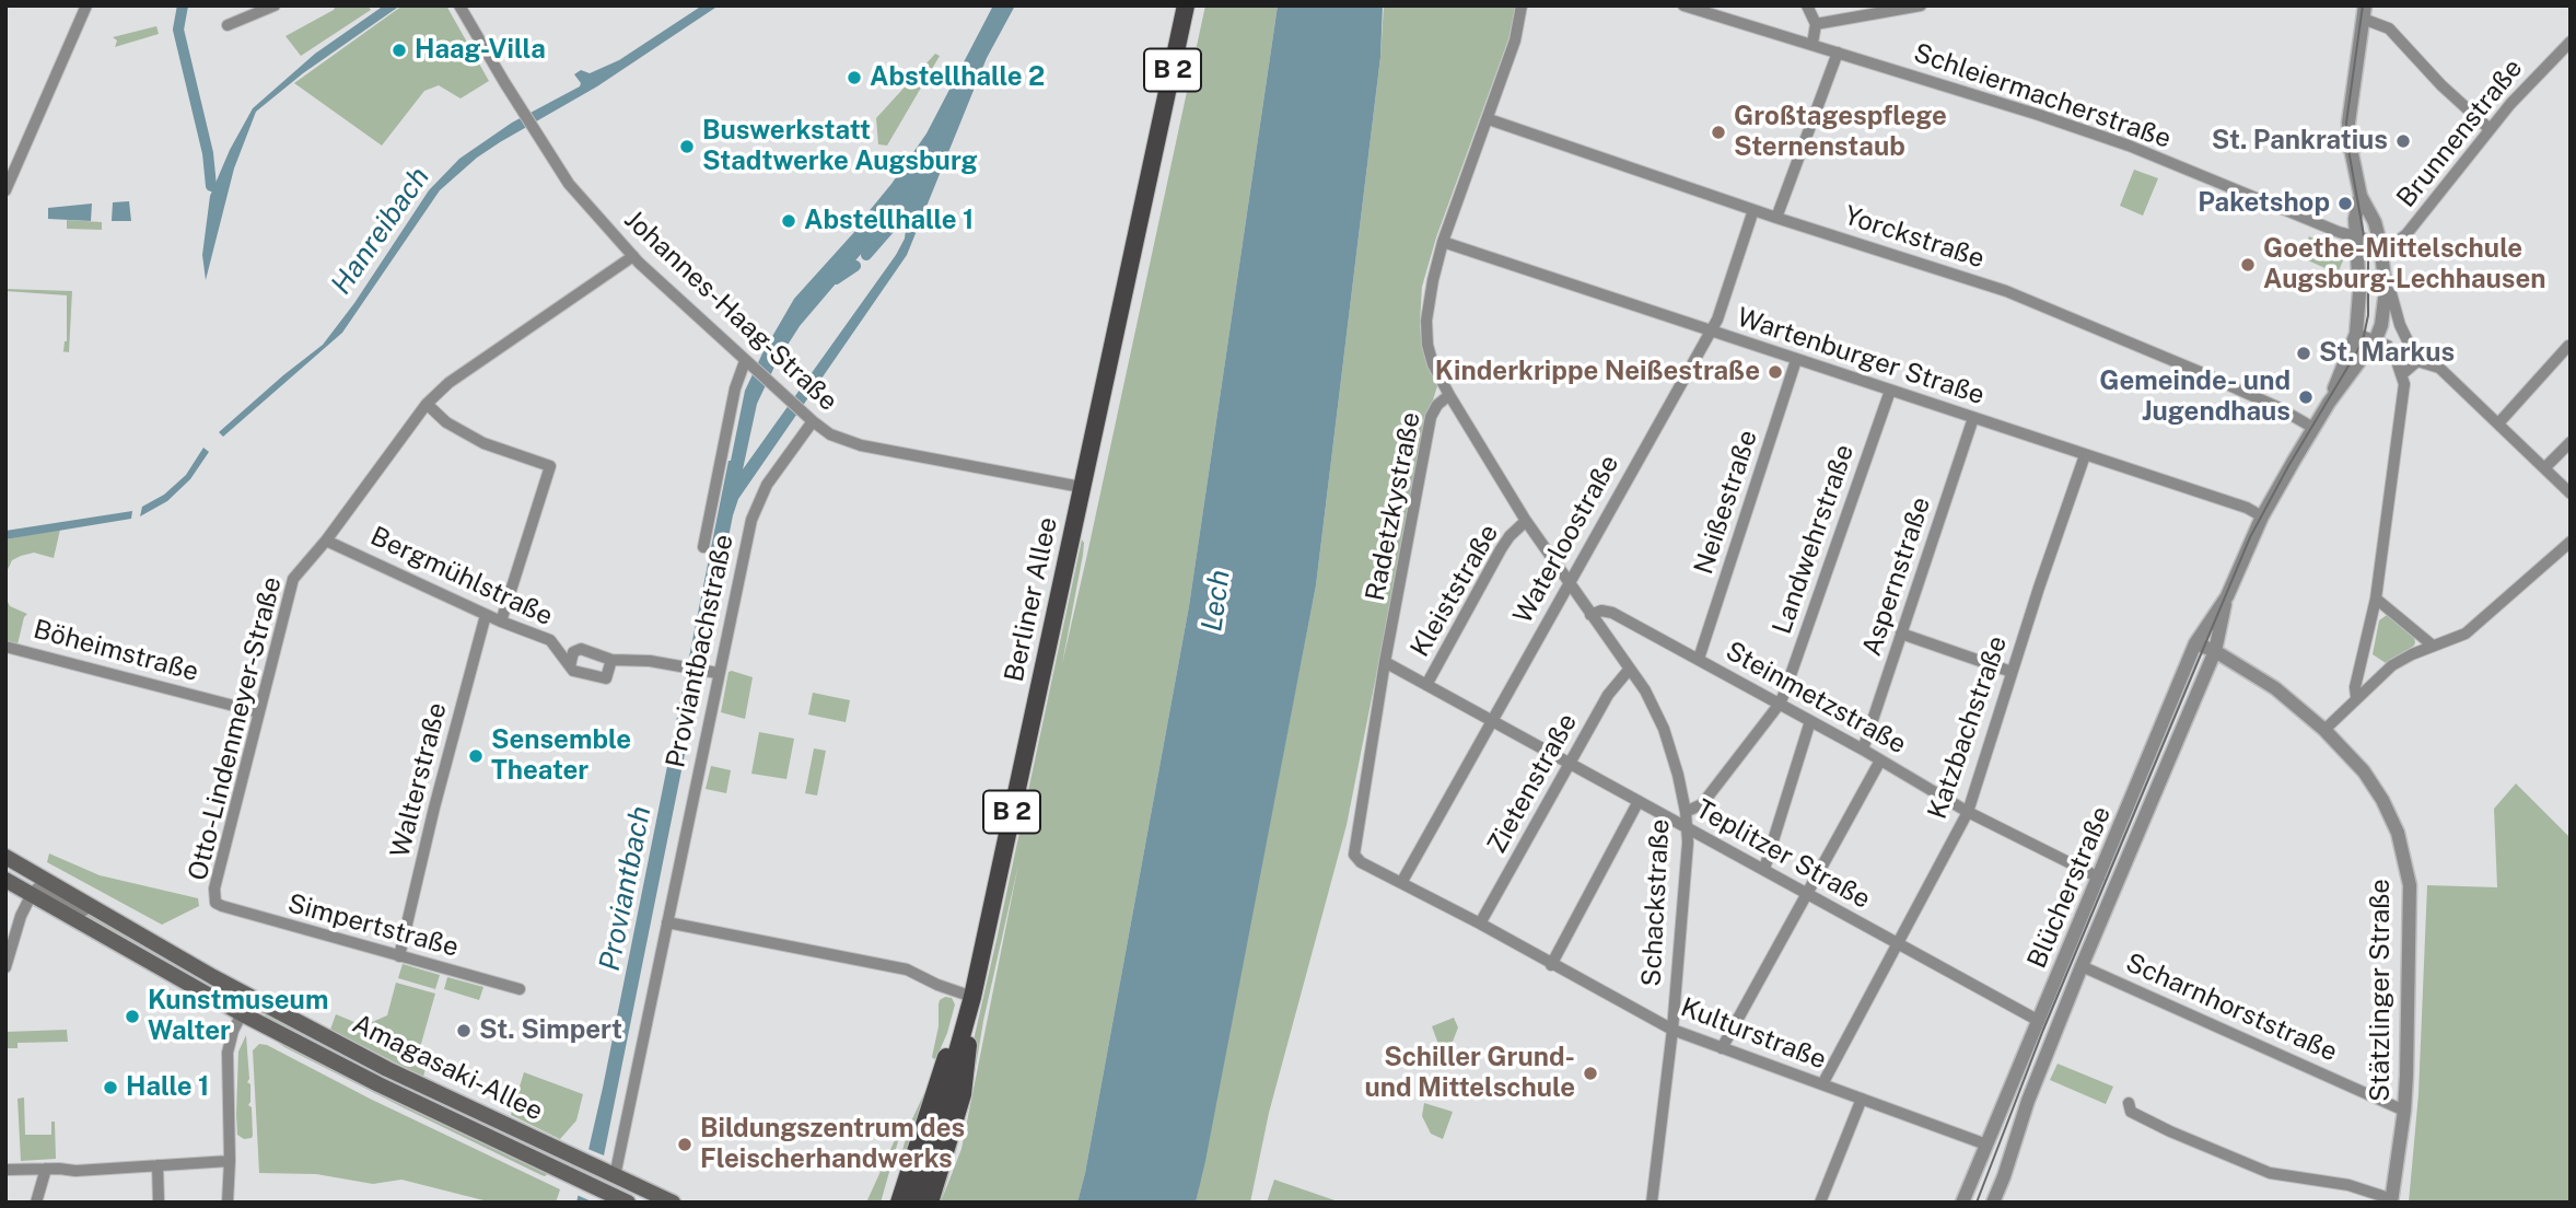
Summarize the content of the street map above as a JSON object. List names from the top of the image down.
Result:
{
  "streets": {
    "main road": ["B 2", "Berliner Allee", "Amagasaki-Allee"],
    "street": [
      "Schleiermacherstraße",
      "Brunnenstraße",
      "Yorckstraße",
      "Johannes-Haag-Straße",
      "Wartenburger Straße",
      "Neißestraße",
      "Radetzkystraße",
      "Waterloostraße",
      "Landwehrstraße",
      "Bergmühlstraße",
      "Aspernstraße",
      "Kleiststraße",
      "Böheimstraße",
      "Proviantbachstraße",
      "Steinmetzstraße",
      "Katzbachstraße",
      "Otto-Lindenmeyer-Straße",
      "Walterstraße",
      "Zietenstraße",
      "Teplitzer Straße",
      "Blücherstraße",
      "Schackstraße",
      "Simpertstraße",
      "Stätzlinger Straße",
      "Scharnhorststraße",
      "Kulturstraße"
    ]
  },
  "crossings": [
    ["Schleiermacherstraße", "Brunnenstraße"],
    ["Schleiermacherstraße", "Blücherstraße"],
    ["Brunnenstraße", "Blücherstraße"],
    ["Yorckstraße", "Radetzkystraße"],
    ["Yorckstraße", "Waterloostraße"],
    ["Yorckstraße", "Blücherstraße"],
    ["Johannes-Haag-Straße", "Berliner Allee"],
    ["Johannes-Haag-Straße", "Proviantbachstraße"],
    ["Johannes-Haag-Straße", "Otto-Lindenmeyer-Straße"],
    ["Wartenburger Straße", "Neißestraße"],
    ["Wartenburger Straße", "Radetzkystraße"],
    ["Wartenburger Straße", "Waterloostraße"],
    ["Wartenburger Straße", "Landwehrstraße"],
    ["Wartenburger Straße", "Aspernstraße"],
    ["Wartenburger Straße", "Katzbachstraße"],
    ["Wartenburger Straße", "Blücherstraße"],
    ["Neißestraße", "Steinmetzstraße"],
    ["Radetzkystraße", "Teplitzer Straße"],
    ["Radetzkystraße", "Schackstraße"],
    ["Radetzkystraße", "Kulturstraße"],
    ["Waterloostraße", "Teplitzer Straße"],
    ["Waterloostraße", "Schackstraße"],
    ["Waterloostraße", "Kulturstraße"],
    ["Landwehrstraße", "Steinmetzstraße"],
    ["Landwehrstraße", "Schackstraße"],
    ["Bergmühlstraße", "Otto-Lindenmeyer-Straße"],
    ["Bergmühlstraße", "Walterstraße"],
    ["Aspernstraße", "Steinmetzstraße"],
    ["Kleiststraße", "Teplitzer Straße"],
    ["Kleiststraße", "Schackstraße"],
    ["Böheimstraße", "Otto-Lindenmeyer-Straße"],
    ["Proviantbachstraße", "Amagasaki-Allee"],
    ["Steinmetzstraße", "Katzbachstraße"],
    ["Steinmetzstraße", "Blücherstraße"],
    ["Steinmetzstraße", "Schackstraße"],
    ["Katzbachstraße", "Teplitzer Straße"],
    ["Katzbachstraße", "Kulturstraße"],
    ["Otto-Lindenmeyer-Straße", "Simpertstraße"],
    ["Walterstraße", "Simpertstraße"],
    ["Zietenstraße", "Teplitzer Straße"],
    ["Zietenstraße", "Schackstraße"],
    ["Zietenstraße", "Kulturstraße"],
    ["Teplitzer Straße", "Blücherstraße"],
    ["Teplitzer Straße", "Schackstraße"],
    ["Blücherstraße", "Stätzlinger Straße"],
    ["Blücherstraße", "Scharnhorststraße"],
    ["Blücherstraße", "Kulturstraße"],
    ["Schackstraße", "Kulturstraße"],
    ["Stätzlinger Straße", "Scharnhorststraße"]
  ],
  "water": ["Hanreibach", "Lech", "Proviantbach"],
  "places": [
    "Haag-Villa",
    "Abstellhalle 2",
    "Großtagespflege Sternenstaub",
    "St. Pankratius",
    "Buswerkstatt Stadtwerke Augsburg",
    "Paketshop",
    "Abstellhalle 1",
    "Goethe-Mittelschule Augsburg-Lechhausen",
    "St. Markus",
    "Kinderkrippe Neißestraße",
    "Gemeinde- und Jugendhaus",
    "Sensemble Theater",
    "Kunstmuseum Walter",
    "St. Simpert",
    "Schiller Grund- und Mittelschule",
    "Halle 1",
    "Bildungszentrum des Fleischerhandwerks"
  ]
}
